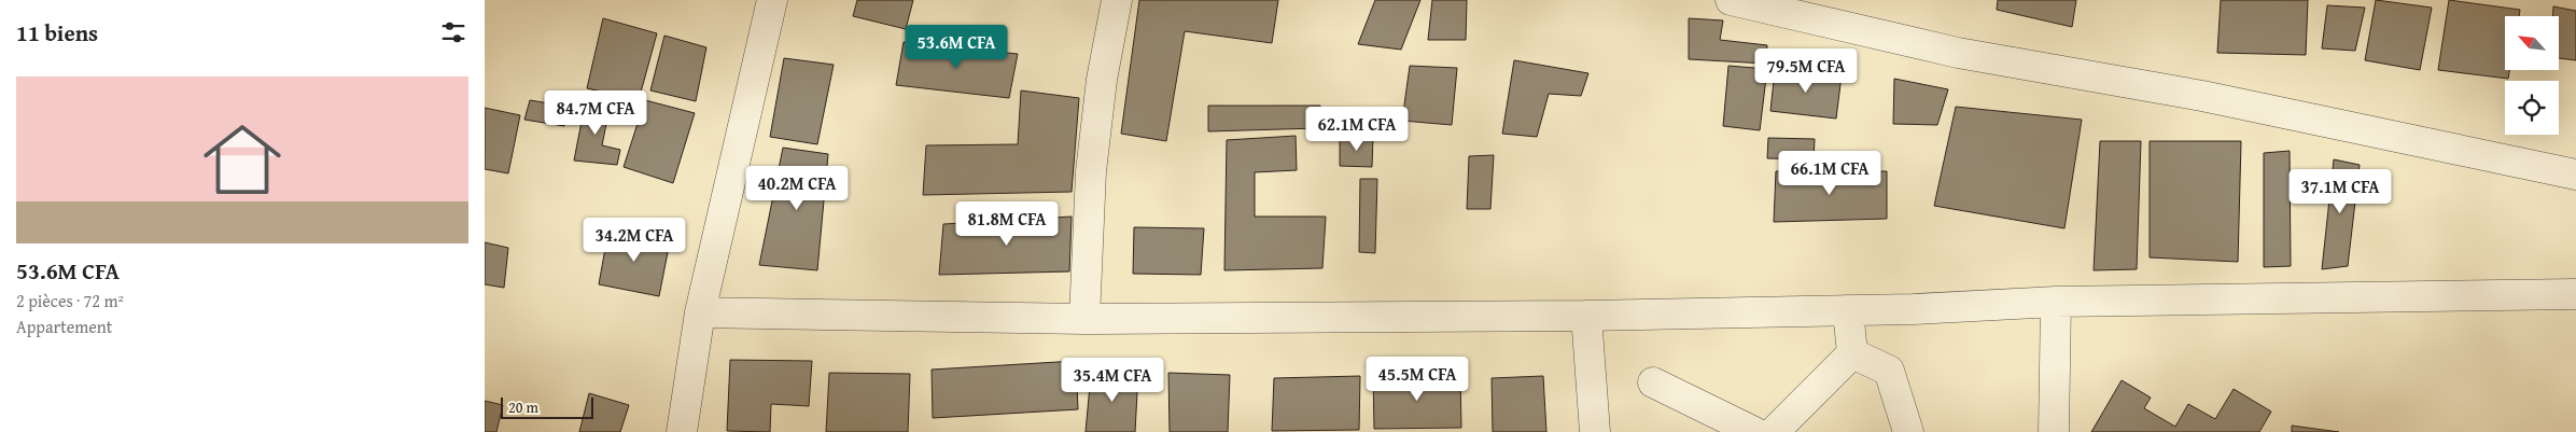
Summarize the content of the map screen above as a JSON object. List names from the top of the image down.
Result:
{
  "scale_bar": "20 m",
  "north": "top left",
  "page": {
    "heading": "11 biens",
    "price": [
      "53.6M CFA",
      "79.5M CFA",
      "84.7M CFA",
      "62.1M CFA",
      "66.1M CFA",
      "40.2M CFA",
      "37.1M CFA",
      "81.8M CFA",
      "34.2M CFA",
      "45.5M CFA",
      "35.4M CFA"
    ],
    "list": [
      {
        "name": "53.6M CFA",
        "note": "2 pièces · 72 m² · Appartement"
      }
    ],
    "scale": "20 m"
  }
}
